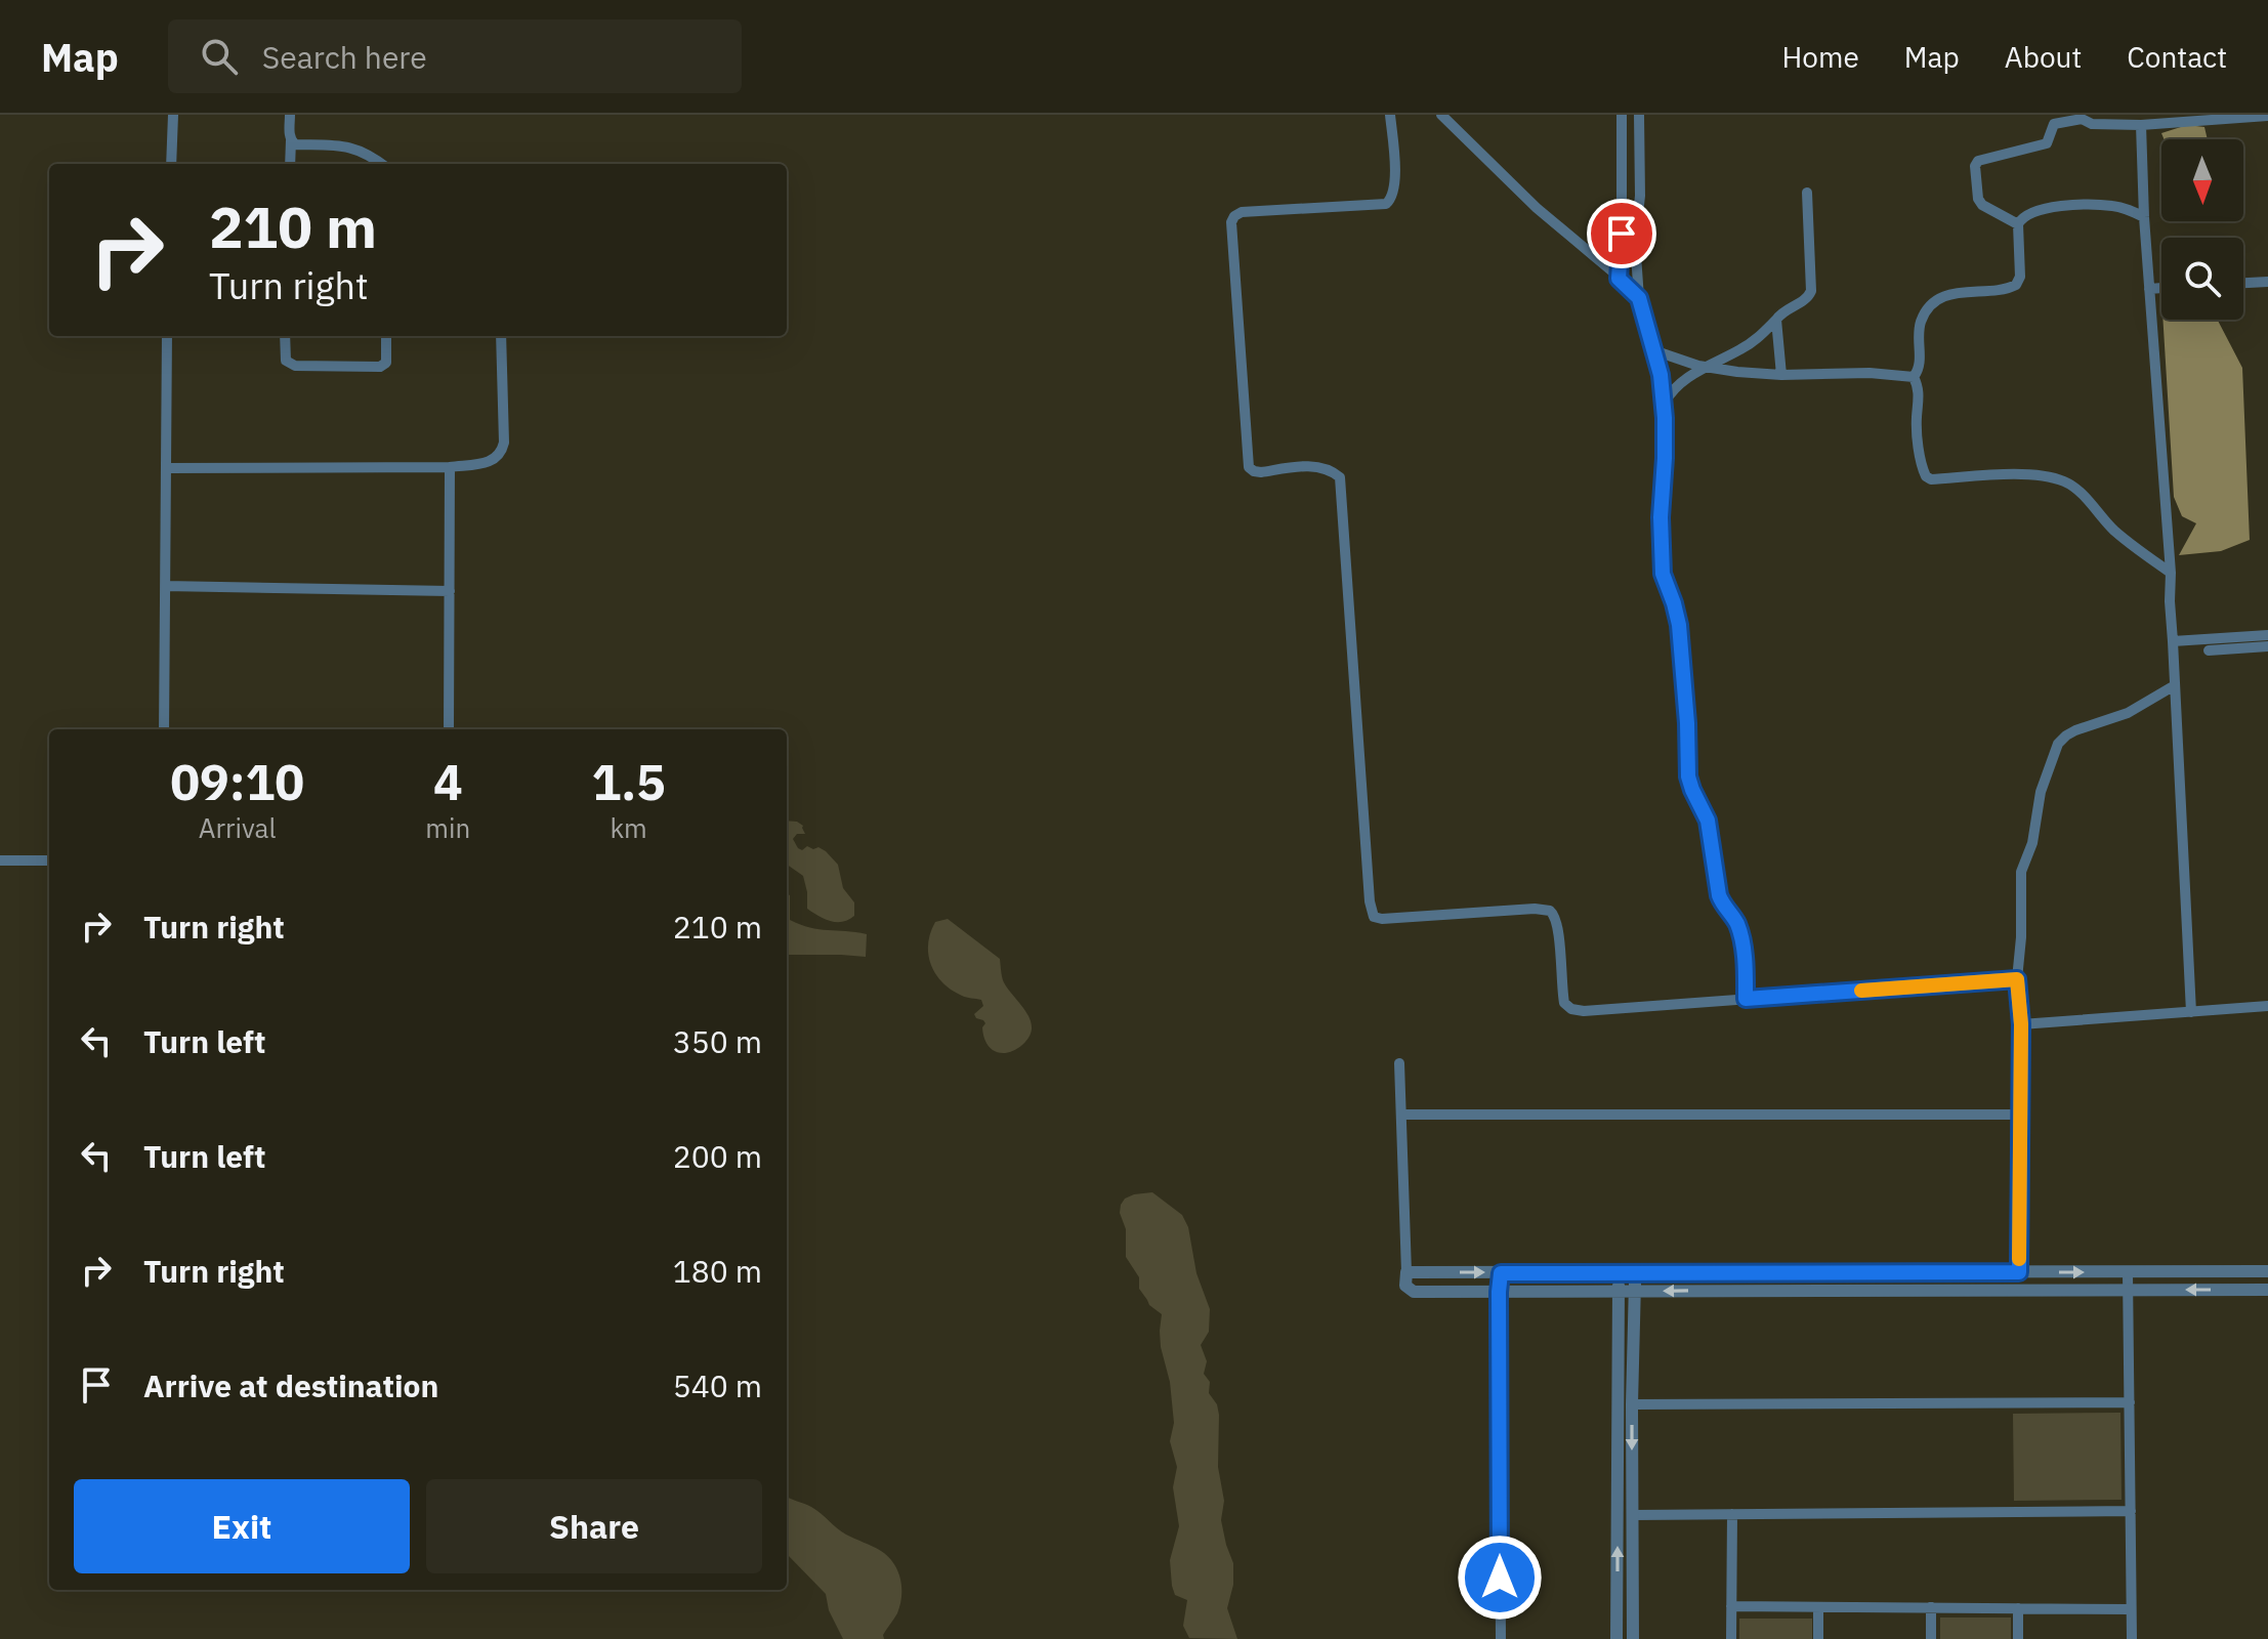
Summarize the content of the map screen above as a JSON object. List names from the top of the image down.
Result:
{
  "north": "bottom",
  "page": {
    "header": "Map",
    "search": "Search here",
    "nav": [
      "Home",
      "Map",
      "About",
      "Contact"
    ],
    "turn": ["210 m", "Turn right"],
    "eta": [
      "09:10",
      "Arrival",
      "4",
      "min",
      "1.5",
      "km"
    ],
    "list": [
      {
        "name": "Turn right",
        "value": "210 m"
      },
      {
        "name": "Turn left",
        "value": "350 m"
      },
      {
        "name": "Turn left",
        "value": "200 m"
      },
      {
        "name": "Turn right",
        "value": "180 m"
      },
      {
        "name": "Arrive at destination",
        "value": "540 m"
      }
    ],
    "buttons": ["Exit", "Share"]
  }
}
